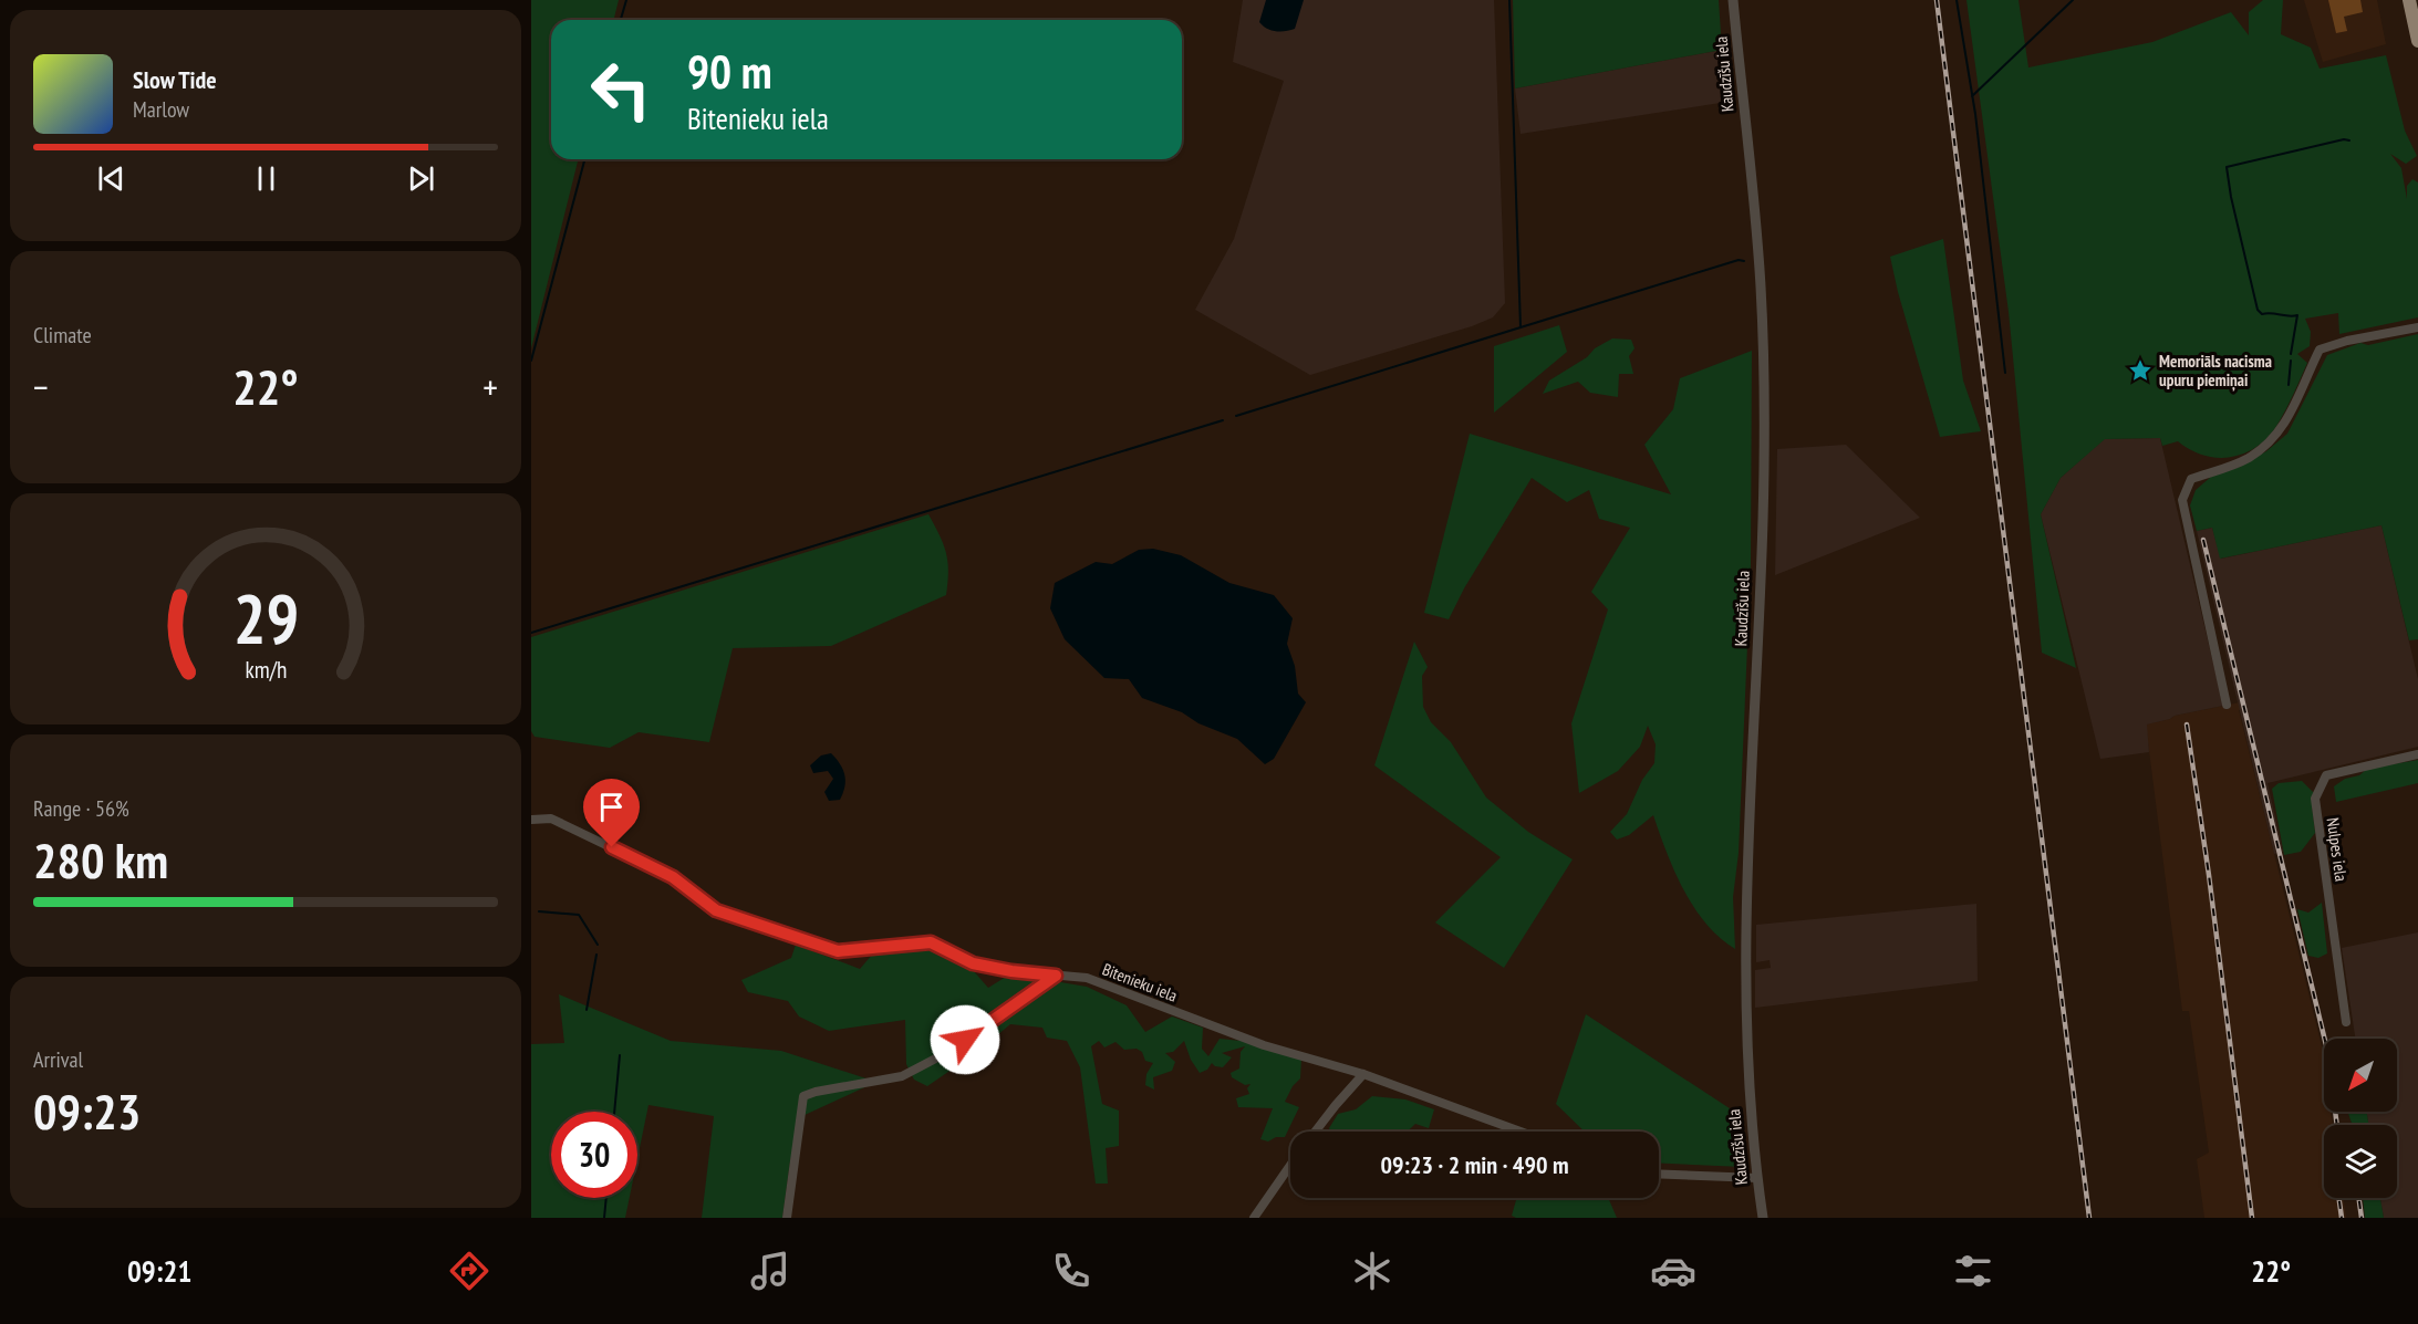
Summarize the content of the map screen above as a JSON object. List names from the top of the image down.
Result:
{
  "streets": {
    "street": ["Kaudzīšu iela", "Nulpes iela", "Bitenieku iela"]
  },
  "places": {
    "place": ["Memoriāls nacisma upuru piemiņai"]
  },
  "north": "bottom left",
  "page": {
    "turn": ["90 m", "Bitenieku iela"],
    "song": ["Slow Tide", "Marlow"],
    "tile": [
      "Climate",
      ["Range · 56%", "280 km"],
      ["Arrival", "09:23"]
    ],
    "heat": ["−", "22°", "+"],
    "limit": "30",
    "trip": "09:23 · 2 min · 490 m",
    "tabs": ["09:21", "22°"],
    "gauge": ["29", "km/h"]
  }
}
